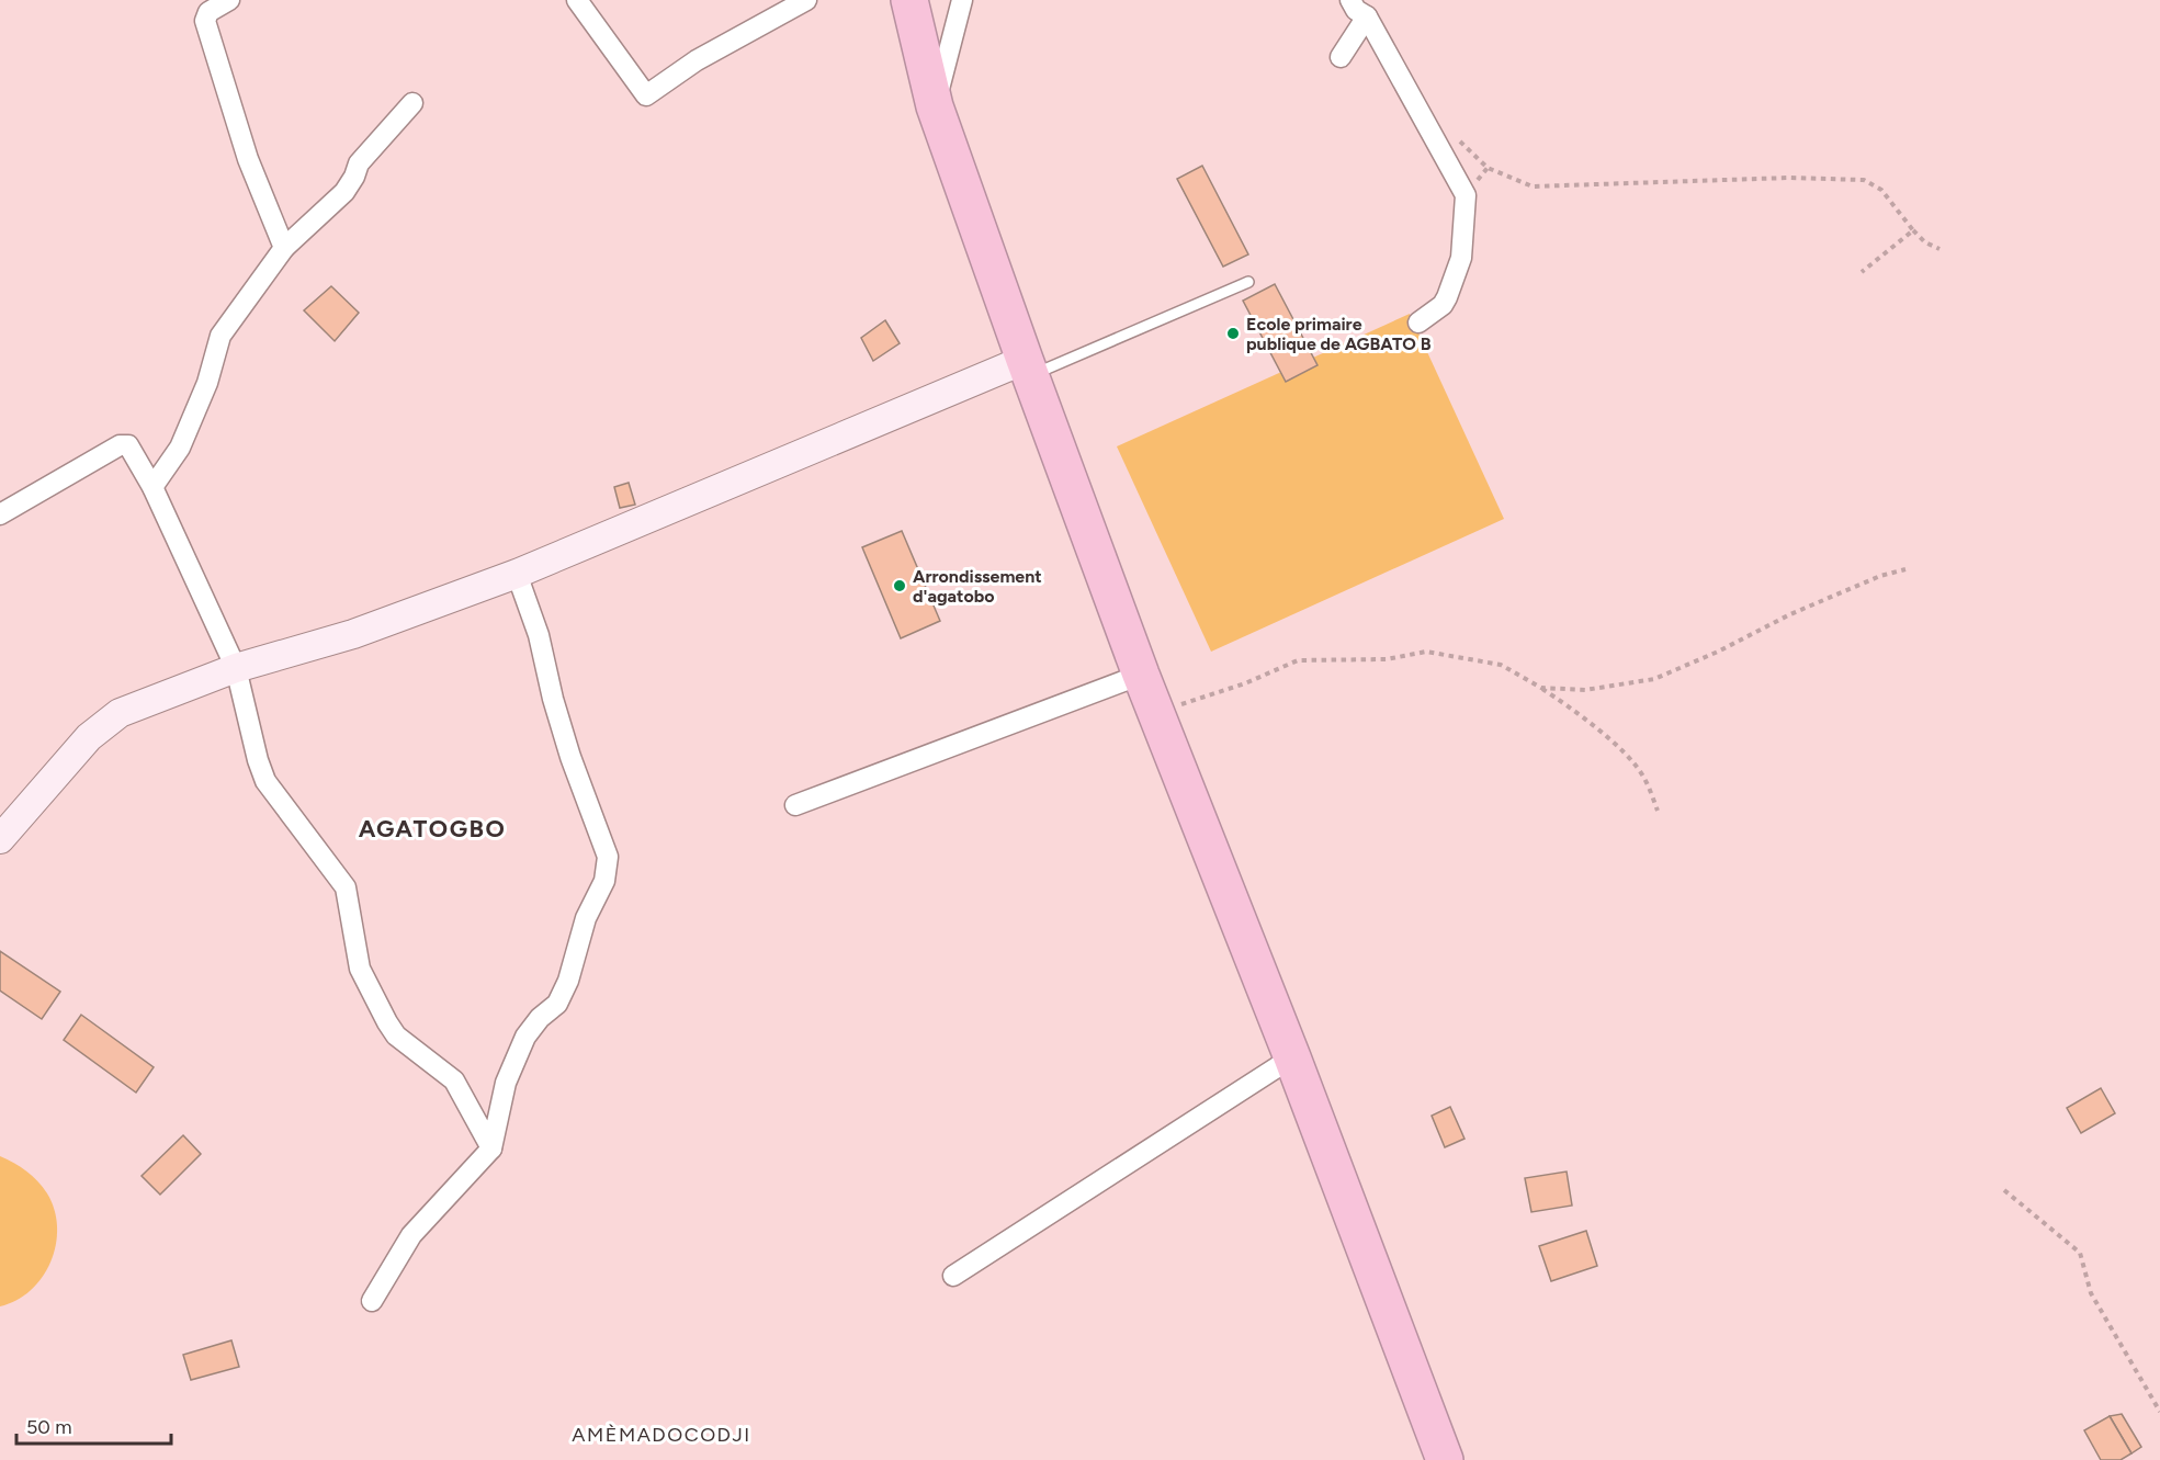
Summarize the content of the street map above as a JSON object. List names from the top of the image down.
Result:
{
  "districts": ["AGATOGBO", "AMÈMADOCODJI"],
  "places": ["Ecole primaire publique de AGBATO B", "Arrondissement d'agatobo"],
  "scale_bar": "50 m"
}
